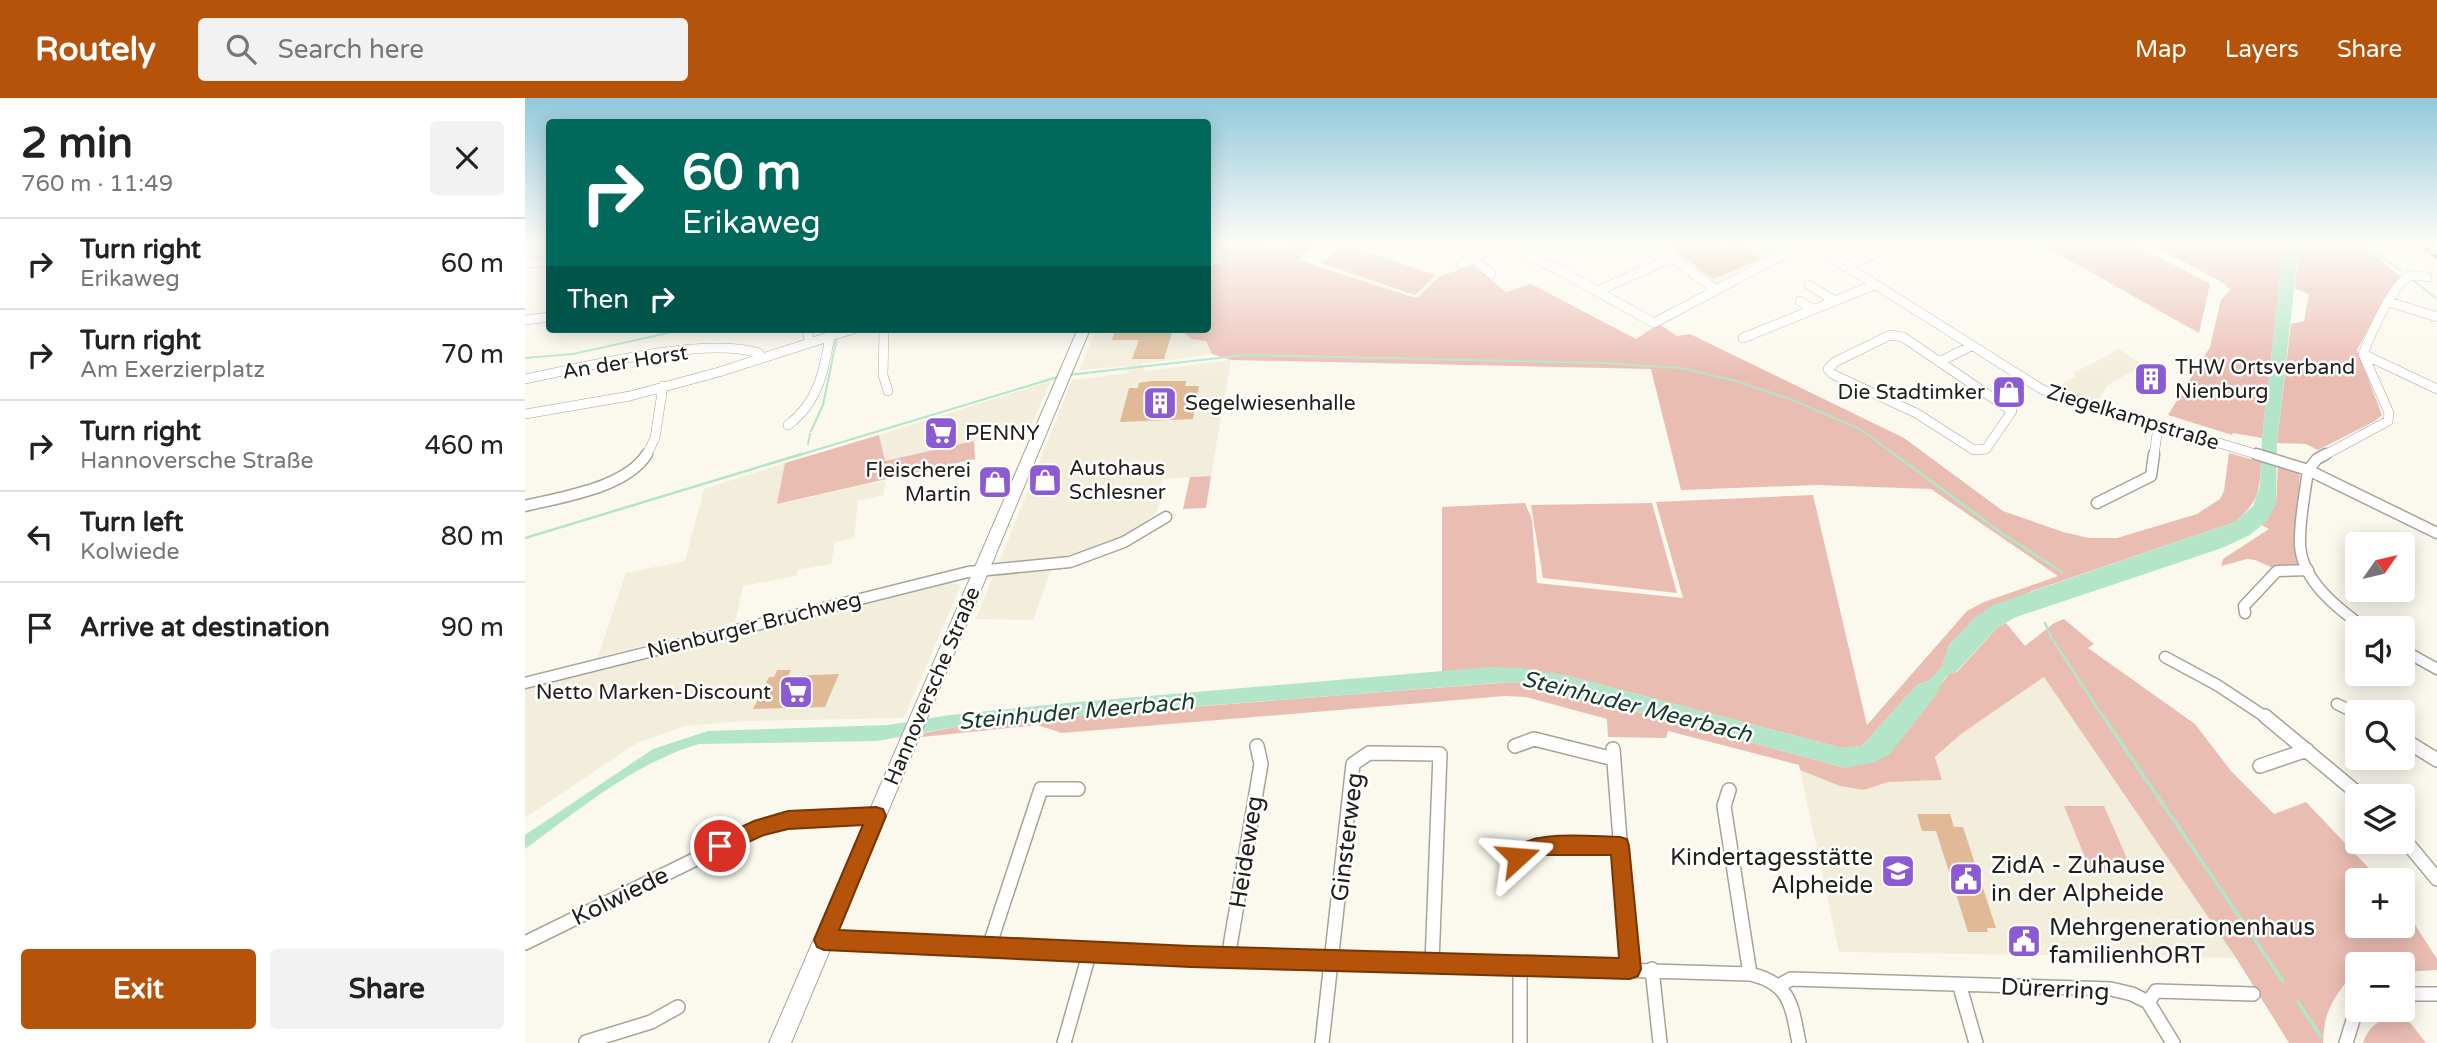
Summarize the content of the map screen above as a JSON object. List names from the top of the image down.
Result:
{
  "streets": {
    "street": [
      "An der Horst",
      "Ziegelkampstraße",
      "Nienburger Bruchweg",
      "Hannoversche Straße",
      "Ginsterweg",
      "Heideweg",
      "Kolwiede",
      "Dürerring"
    ]
  },
  "crossings": [
    ["Nienburger Bruchweg", "Hannoversche Straße"],
    ["Hannoversche Straße", "Kolwiede"]
  ],
  "water": ["Steinhuder Meerbach"],
  "places": {
    "building": ["THW Ortsverband Nienburg", "Segelwiesenhalle"],
    "shop": ["Die Stadtimker", "Autohaus Schlesner", "Fleischerei Martin"],
    "supermarket": ["PENNY", "Netto Marken-Discount"],
    "school or university": ["Kindertagesstätte Alpheide"],
    "public building": ["ZidA - Zuhause in der Alpheide", "Mehrgenerationenhaus familienhORT"]
  },
  "north": "top right",
  "page": {
    "header": "Routely",
    "search": "Search here",
    "nav": ["Map", "Layers", "Share"],
    "heading": ["2 min", "760 m · 11:49"],
    "turn": ["60 m", "Erikaweg"],
    "list": [
      {
        "name": "Turn right",
        "note": "Erikaweg",
        "value": "60 m"
      },
      {
        "name": "Turn right",
        "note": "Am Exerzierplatz",
        "value": "70 m"
      },
      {
        "name": "Turn right",
        "note": "Hannoversche Straße",
        "value": "460 m"
      },
      {
        "name": "Turn left",
        "note": "Kolwiede",
        "value": "80 m"
      },
      {
        "name": "Arrive at destination",
        "value": "90 m"
      }
    ],
    "then": "Then",
    "map_buttons": ["+", "−"],
    "buttons": ["Exit", "Share"]
  }
}
